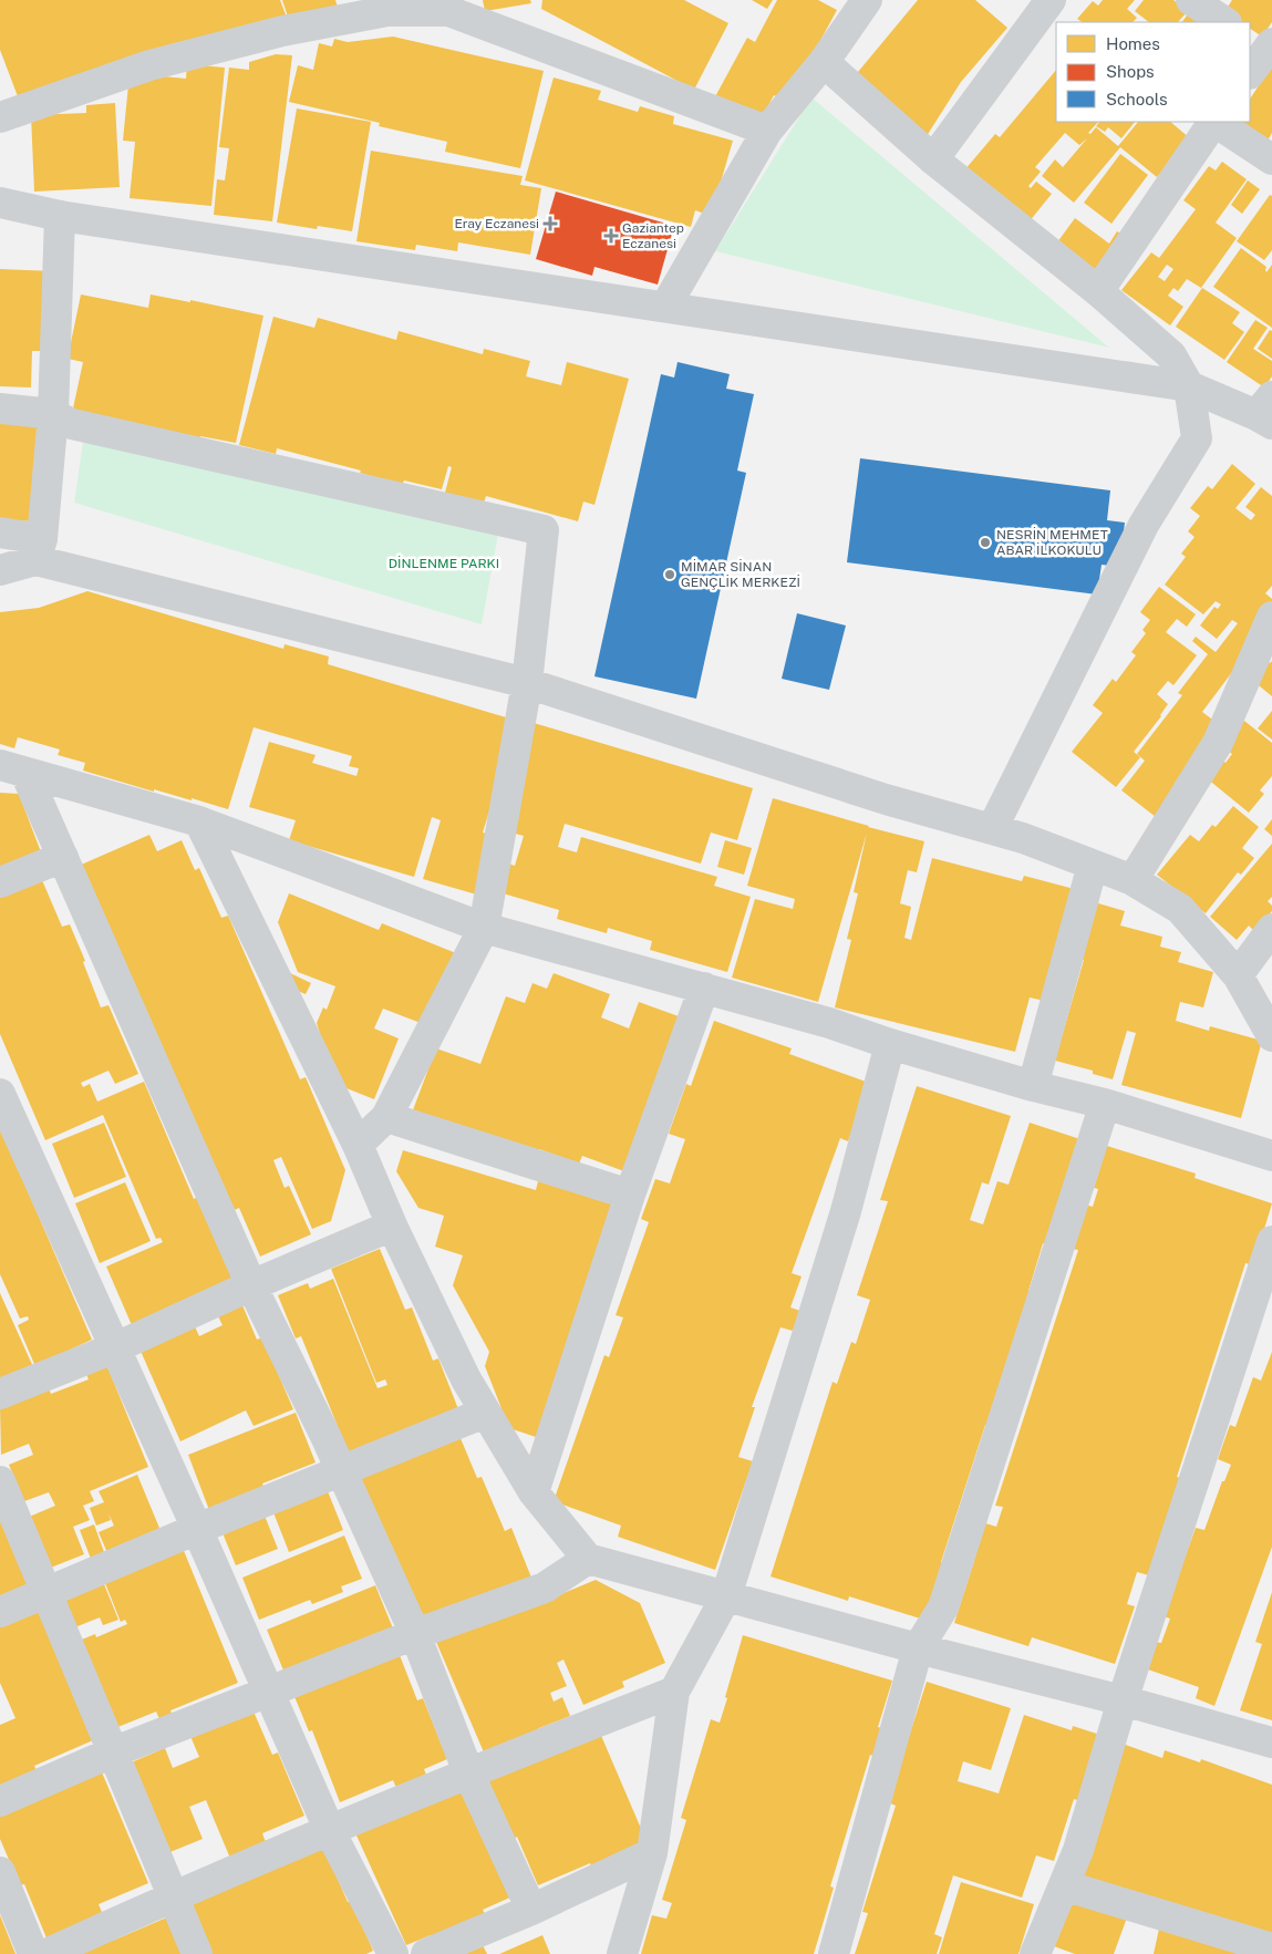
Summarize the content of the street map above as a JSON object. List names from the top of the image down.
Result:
{
  "parks": ["DİNLENME PARKI"],
  "places": {
    "health": ["Eray Eczanesi", "Gaziantep Eczanesi"],
    "other": ["NESRİN MEHMET ABAR İLKOKULU", "MİMAR SİNAN GENÇLİK MERKEZİ"]
  },
  "legend": ["Homes", "Shops", "Schools"]
}
